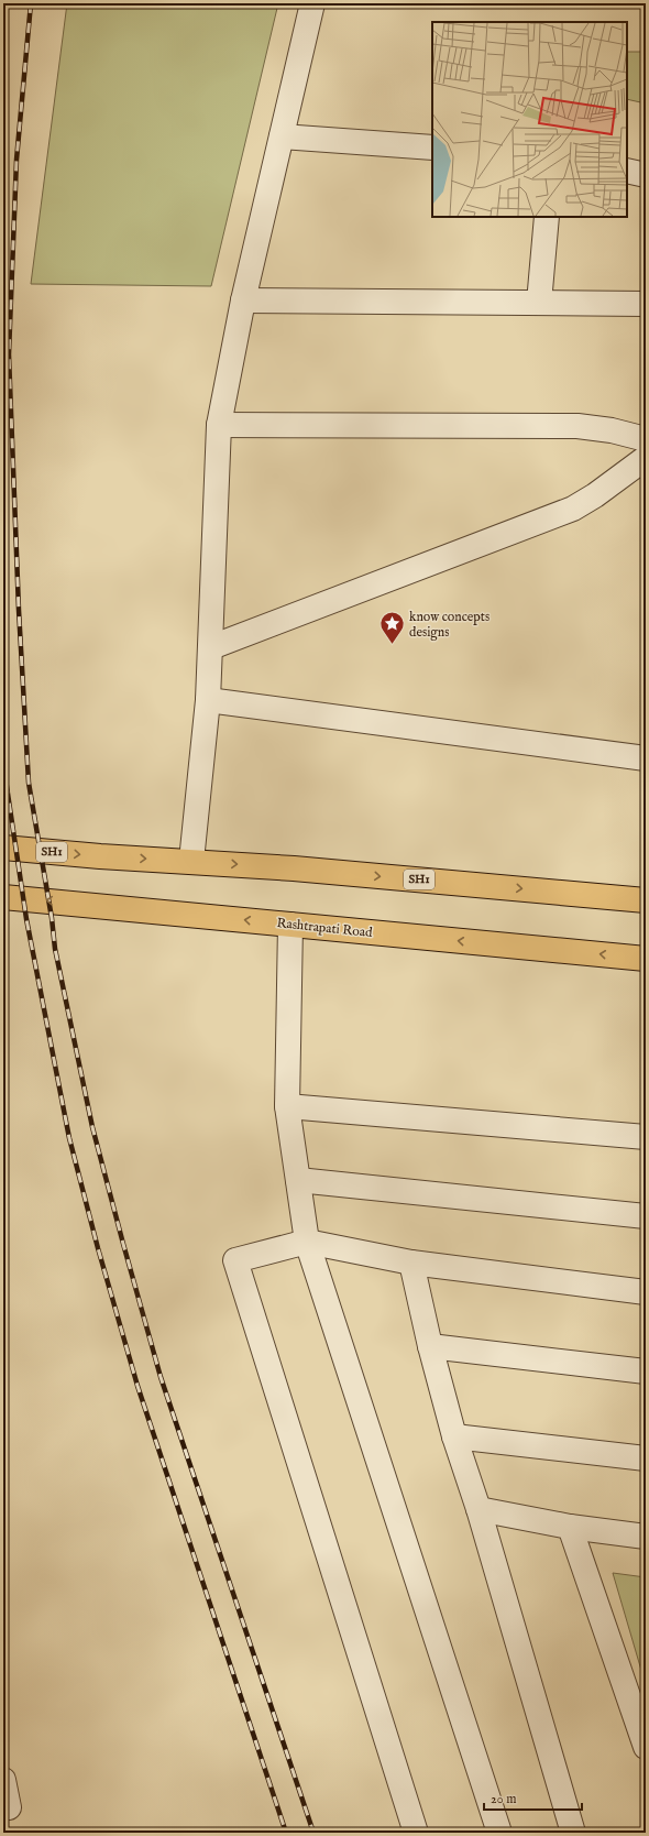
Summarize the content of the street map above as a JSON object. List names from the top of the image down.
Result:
{
  "streets": {
    "main road": ["SH1", "Rashtrapati Road"]
  },
  "places": {
    "place": ["know concepts designs"]
  },
  "scale_bar": "20 m"
}
